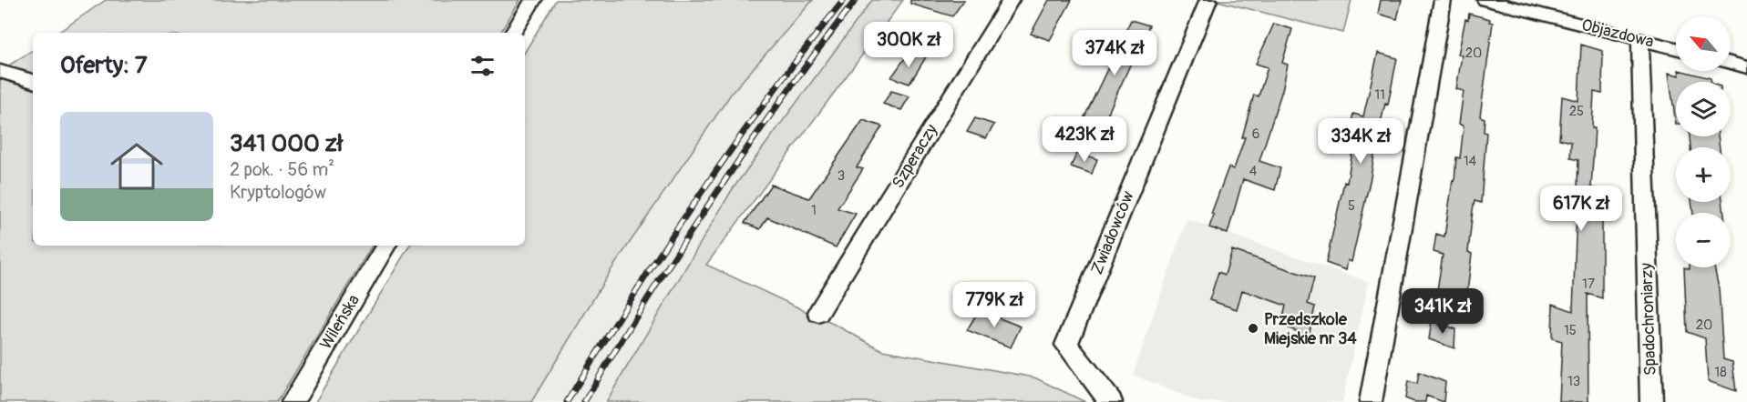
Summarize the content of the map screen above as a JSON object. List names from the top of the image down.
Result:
{
  "streets": {
    "street": [
      "Objazdowa",
      "Szperaczy",
      "Zwiadowców",
      "Spadochroniarzy",
      "Wileńska"
    ]
  },
  "crossings": [
    ["Objazdowa", "Spadochroniarzy"]
  ],
  "places": ["Przedszkole Miejskie nr 34"],
  "house_numbers": [
    "20",
    "11",
    "25",
    "6",
    "14",
    "4",
    "3",
    "5",
    "1",
    "17",
    "20",
    "15",
    "18",
    "13"
  ],
  "north": "top left",
  "page": {
    "map_buttons": ["+", "−"],
    "price": [
      "300K zł",
      "374K zł",
      "423K zł",
      "334K zł",
      "617K zł",
      "779K zł",
      "341K zł"
    ],
    "heading": "Oferty: 7",
    "list": [
      {
        "name": "341 000 zł",
        "note": "2 pok. · 56 m² · Kryptologów"
      }
    ]
  }
}
